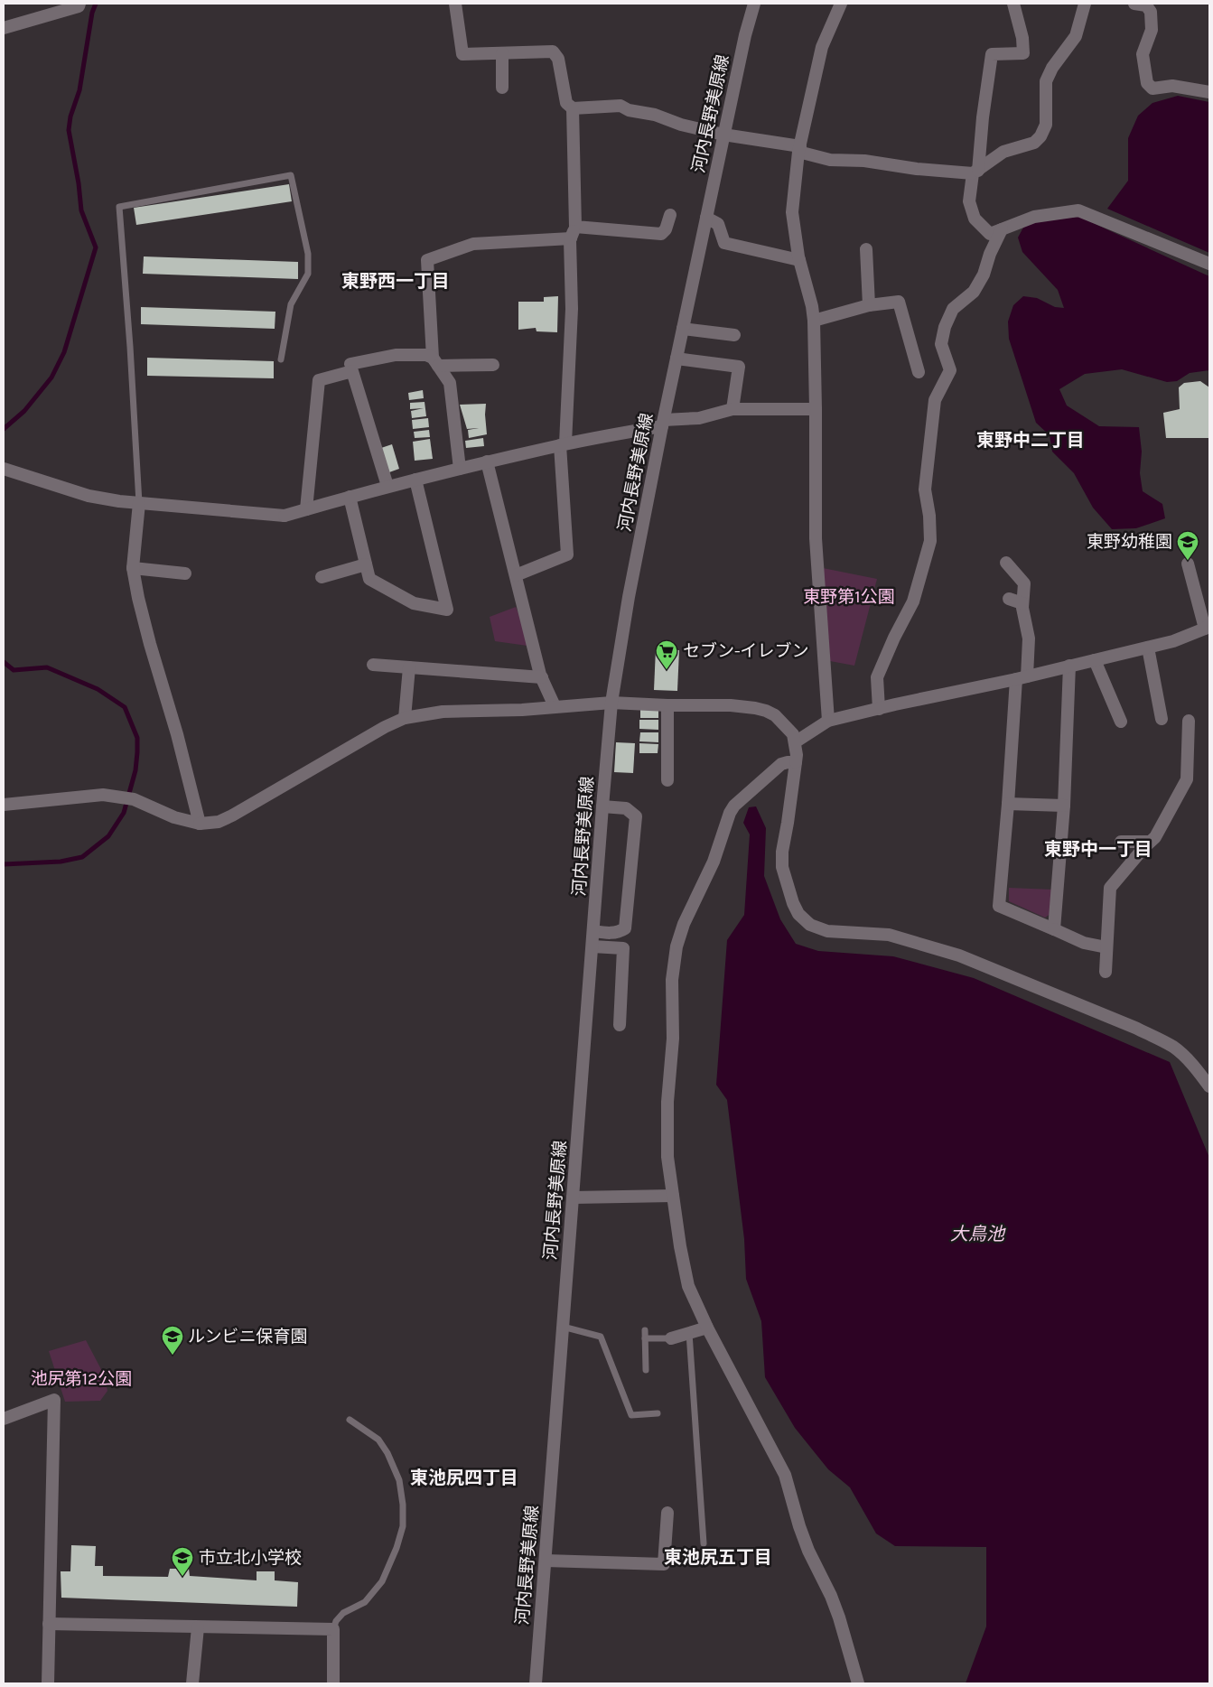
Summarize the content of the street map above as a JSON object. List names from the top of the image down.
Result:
{
  "streets": {
    "street": ["河内長野美原線"]
  },
  "districts": [
    "東野西一丁目",
    "東野中二丁目",
    "東野中一丁目",
    "東池尻四丁目",
    "東池尻五丁目"
  ],
  "water": ["大鳥池"],
  "parks": ["東野第1公園", "池尻第12公園"],
  "places": {
    "school or university": ["東野幼稚園", "ルンビニ保育園", "市立北小学校"],
    "supermarket": ["セブン-イレブン"]
  }
}
